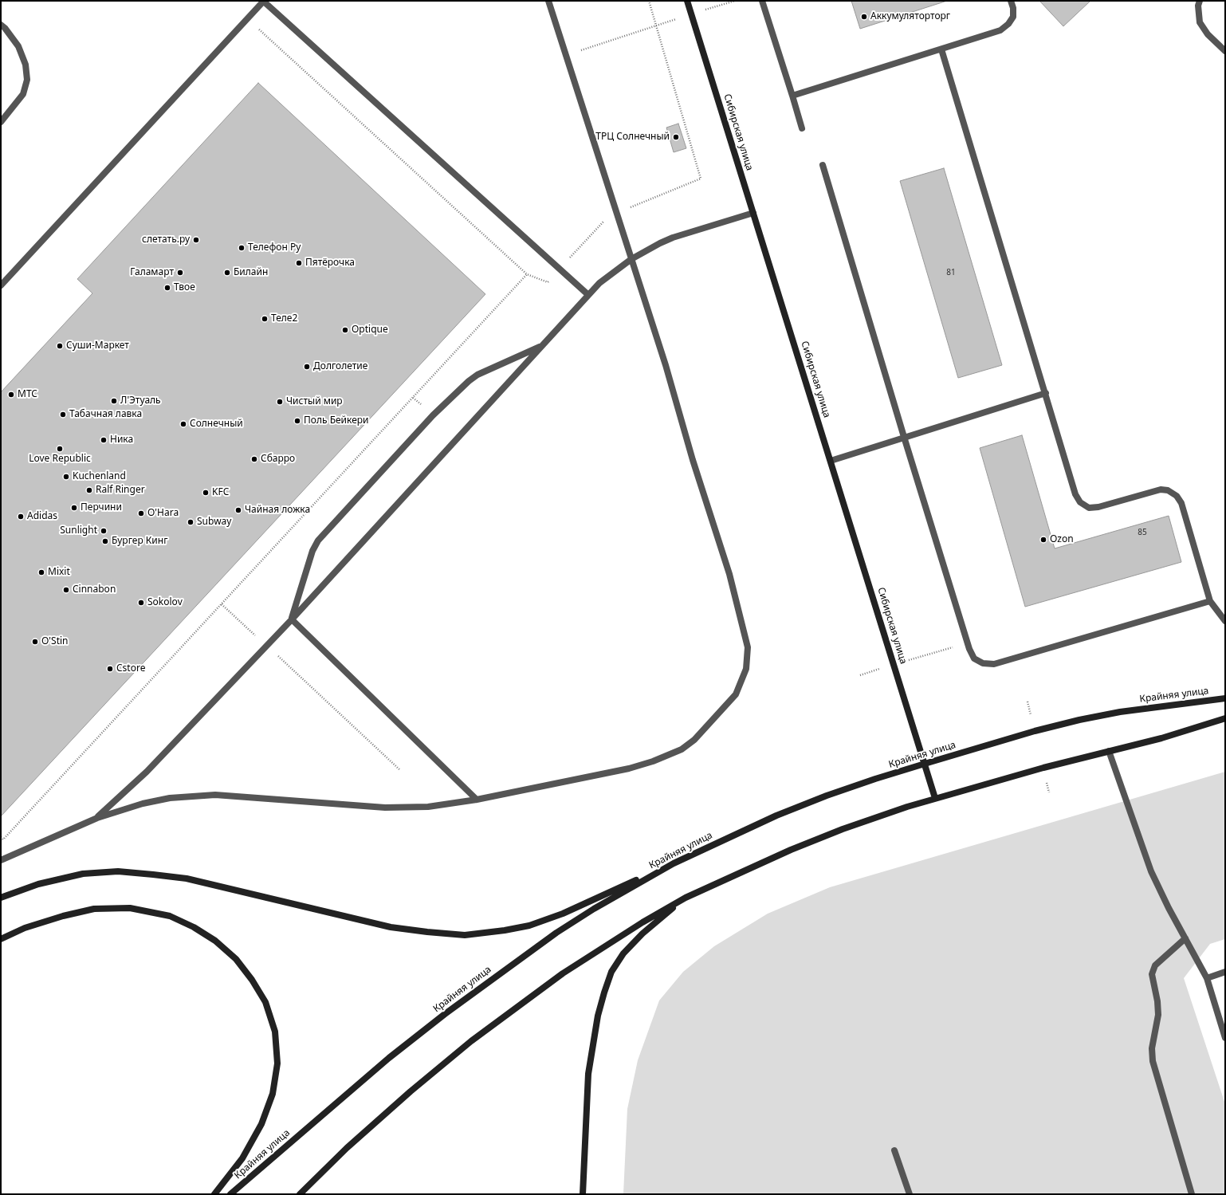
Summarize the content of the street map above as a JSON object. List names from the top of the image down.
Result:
{
  "streets": {
    "main road": ["Сибирская улица", "Крайняя улица"]
  },
  "crossings": [
    ["Сибирская улица", "Крайняя улица"]
  ],
  "places": [
    "Аккумуляторторг",
    "ТРЦ Солнечный",
    "слетать.ру",
    "Телефон Ру",
    "Пятёрочка",
    "Галамарт",
    "Билайн",
    "Твое",
    "Теле2",
    "Optique",
    "Суши-Маркет",
    "Долголетие",
    "МТС",
    "Л'Этуаль",
    "Чистый мир",
    "Табачная лавка",
    "Поль Бейкери",
    "Солнечный",
    "Ника",
    "Love Republic",
    "Сбарро",
    "Kuchenland",
    "Ralf Ringer",
    "KFC",
    "Перчини",
    "Чайная ложка",
    "O'Hara",
    "Adidas",
    "Subway",
    "Sunlight",
    "Ozon",
    "Бургер Кинг",
    "Mixit",
    "Cinnabon",
    "Sokolov",
    "O'Stin",
    "Cstore"
  ],
  "house_numbers": ["81", "85"]
}
